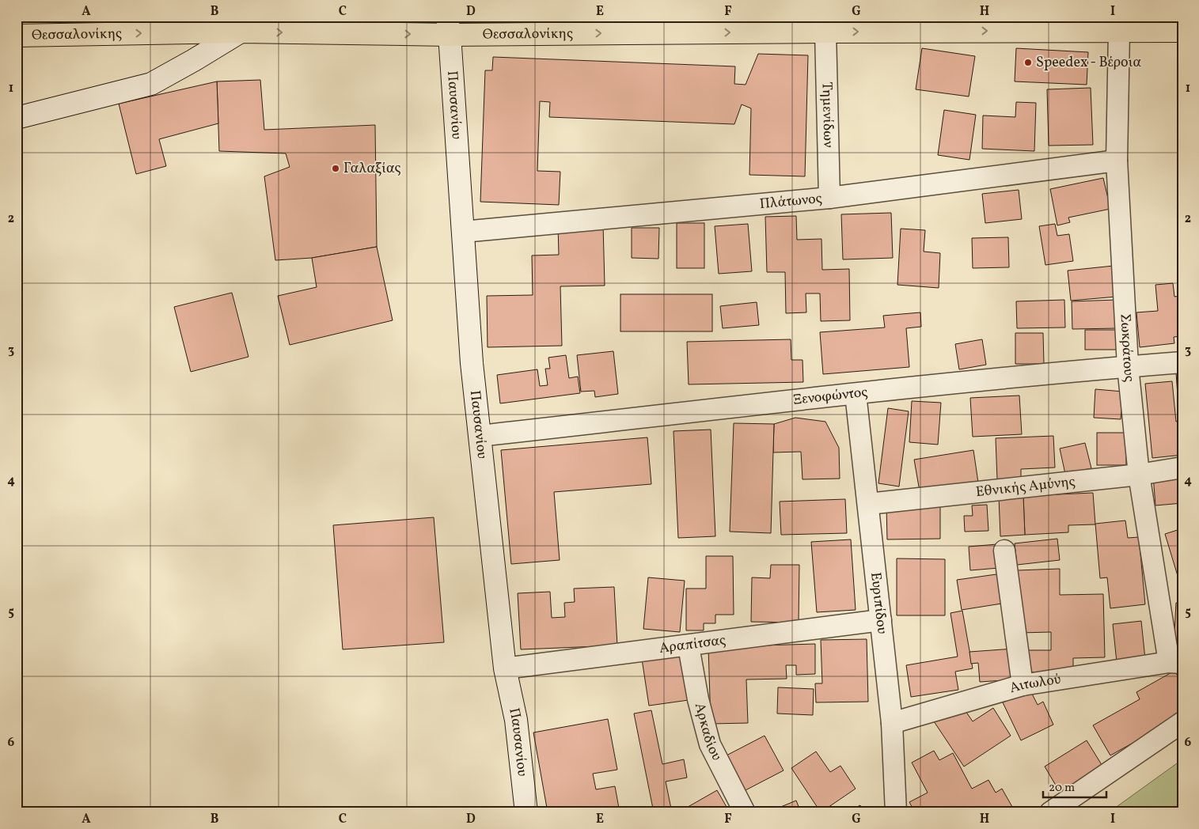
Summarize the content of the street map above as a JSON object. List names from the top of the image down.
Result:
{
  "streets": {
    "main road": ["Θεσσαλονίκης", "Παυσανίου"],
    "street": [
      "Τημενίδων",
      "Πλάτωνος",
      "Σωκράτους",
      "Ξενοφώντος",
      "Εθνικής Αμύνης",
      "Ευριπίδου",
      "Αραπίτσας",
      "Αιτωλού",
      "Αρκαδίου"
    ]
  },
  "crossings": [
    ["Θεσσαλονίκης", "Παυσανίου"],
    ["Θεσσαλονίκης", "Τημενίδων"],
    ["Θεσσαλονίκης", "Σωκράτους"],
    ["Παυσανίου", "Πλάτωνος"],
    ["Παυσανίου", "Ξενοφώντος"],
    ["Παυσανίου", "Αραπίτσας"],
    ["Τημενίδων", "Πλάτωνος"],
    ["Πλάτωνος", "Σωκράτους"],
    ["Σωκράτους", "Ξενοφώντος"],
    ["Σωκράτους", "Εθνικής Αμύνης"],
    ["Σωκράτους", "Αιτωλού"],
    ["Ξενοφώντος", "Ευριπίδου"],
    ["Εθνικής Αμύνης", "Ευριπίδου"],
    ["Ευριπίδου", "Αραπίτσας"],
    ["Ευριπίδου", "Αιτωλού"],
    ["Αραπίτσας", "Αρκαδίου"]
  ],
  "one_way": ["Θεσσαλονίκης"],
  "places": ["Speedex - Βέροια", "Γαλαξίας"],
  "scale_bar": "20 m",
  "grid": {
    "columns": [
      "A",
      "B",
      "C",
      "D",
      "E",
      "F",
      "G",
      "H",
      "I"
    ],
    "rows": [
      "1",
      "2",
      "3",
      "4",
      "5",
      "6"
    ]
  }
}
